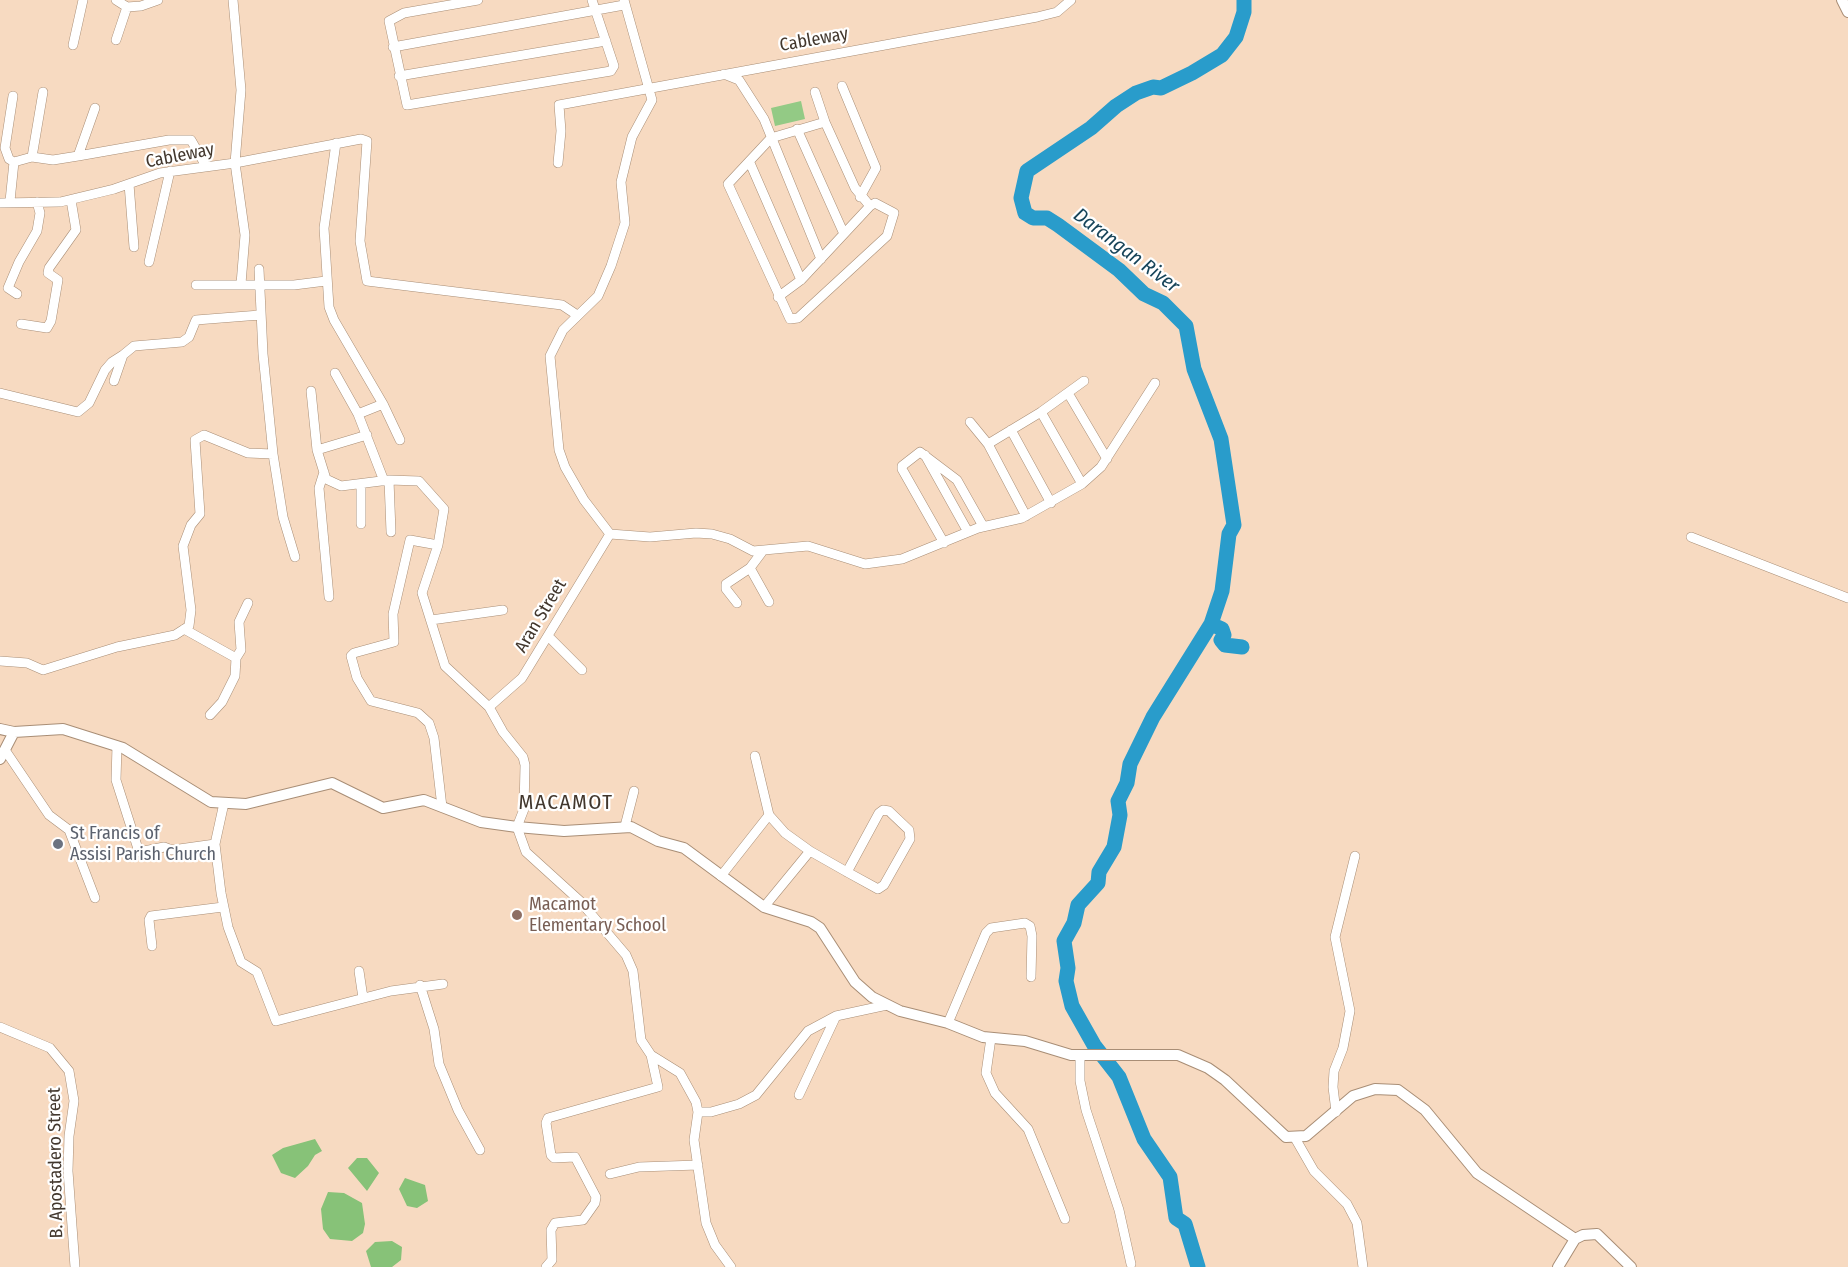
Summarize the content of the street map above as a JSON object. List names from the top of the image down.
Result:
{
  "streets": {
    "street": ["Cableway", "Aran Street", "B. Apostadero Street"]
  },
  "districts": ["MACAMOT"],
  "water": ["Darangan River"],
  "places": ["St Francis of Assisi Parish Church", "Macamot Elementary School"]
}
